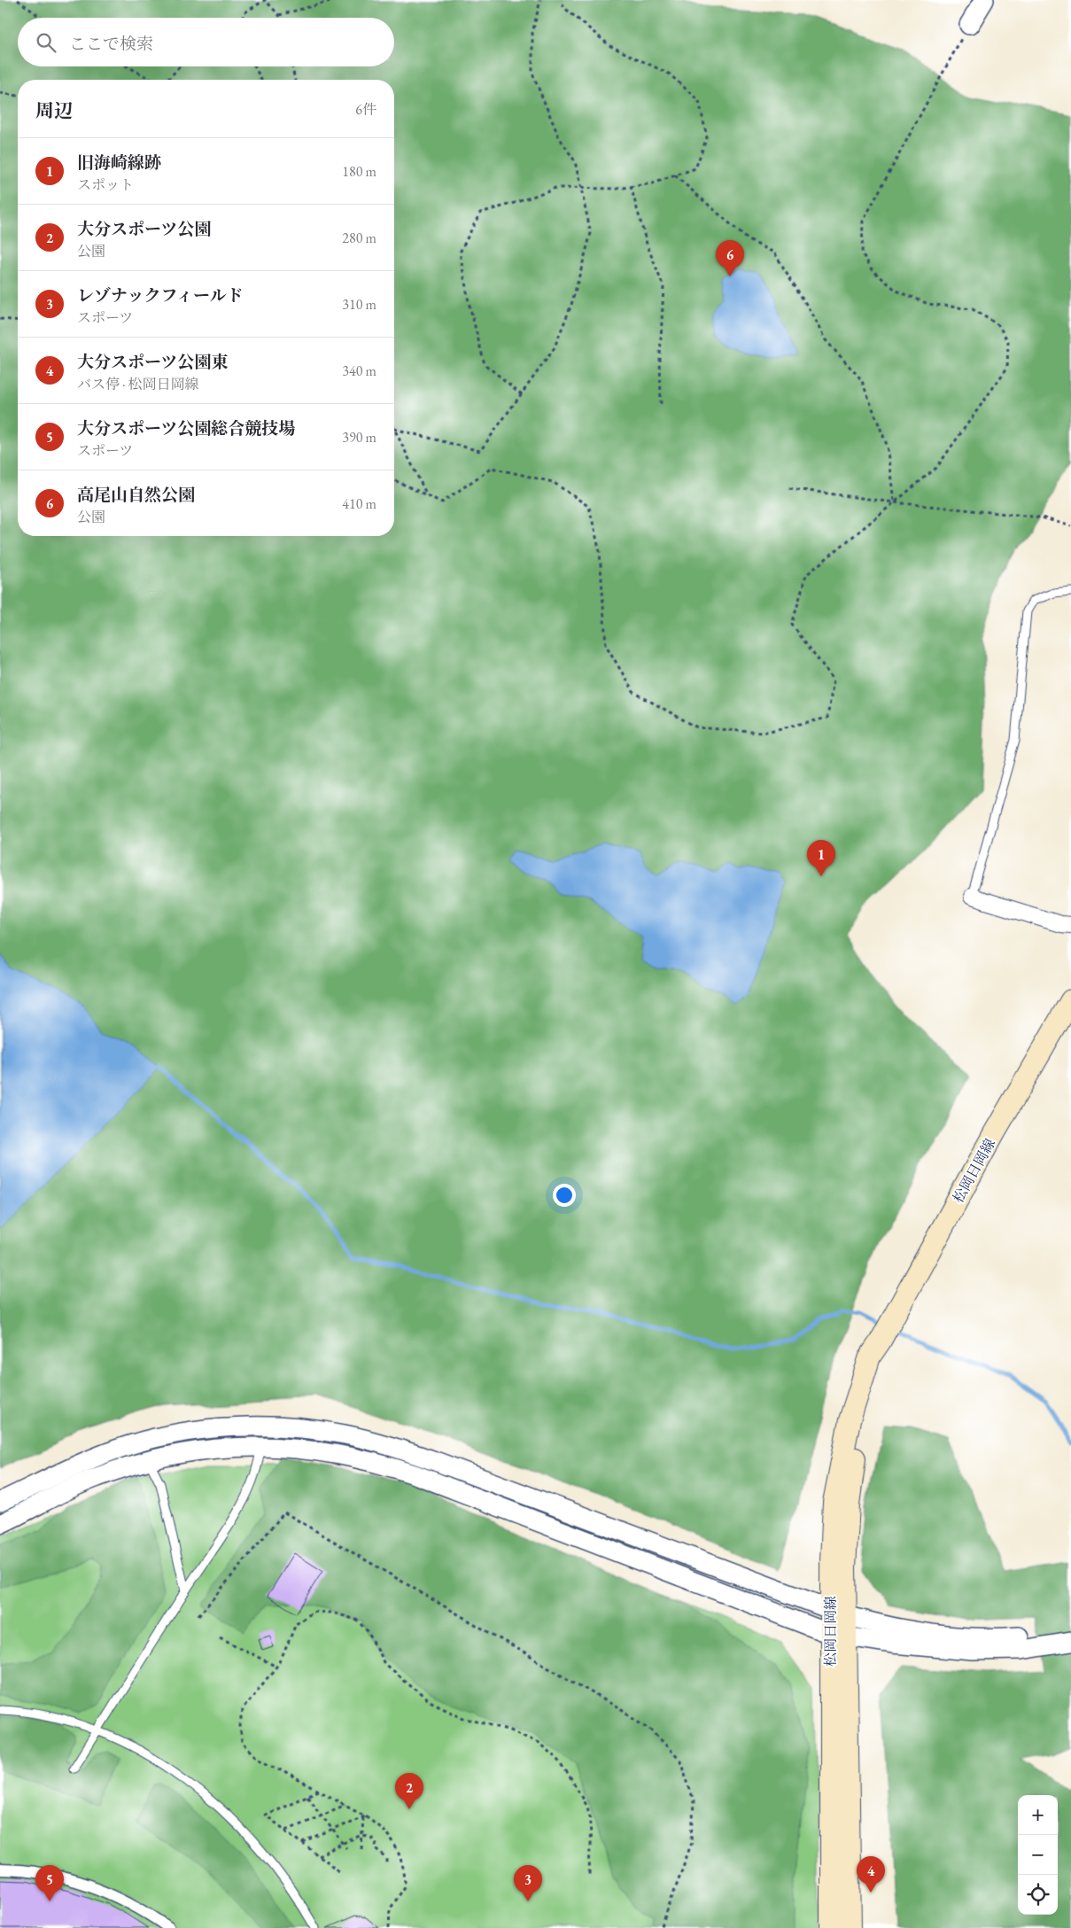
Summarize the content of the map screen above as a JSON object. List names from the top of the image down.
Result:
{
  "streets": {
    "main road": ["松岡日岡線"]
  },
  "page": {
    "search": "ここで検索",
    "heading": ["周辺", "6件"],
    "list": [
      {
        "mark": "1",
        "name": "旧海崎線跡",
        "note": "スポット",
        "value": "180 m"
      },
      {
        "mark": "2",
        "name": "大分スポーツ公園",
        "note": "公園",
        "value": "280 m"
      },
      {
        "mark": "3",
        "name": "レゾナックフィールド",
        "note": "スポーツ",
        "value": "310 m"
      },
      {
        "mark": "4",
        "name": "大分スポーツ公園東",
        "note": "バス停 · 松岡日岡線",
        "value": "340 m"
      },
      {
        "mark": "5",
        "name": "大分スポーツ公園総合競技場",
        "note": "スポーツ",
        "value": "390 m"
      },
      {
        "mark": "6",
        "name": "高尾山自然公園",
        "note": "公園",
        "value": "410 m"
      }
    ],
    "pins": [
      "6",
      "1",
      "2",
      "4",
      "3",
      "5"
    ],
    "map_buttons": ["+", "−"]
  }
}
